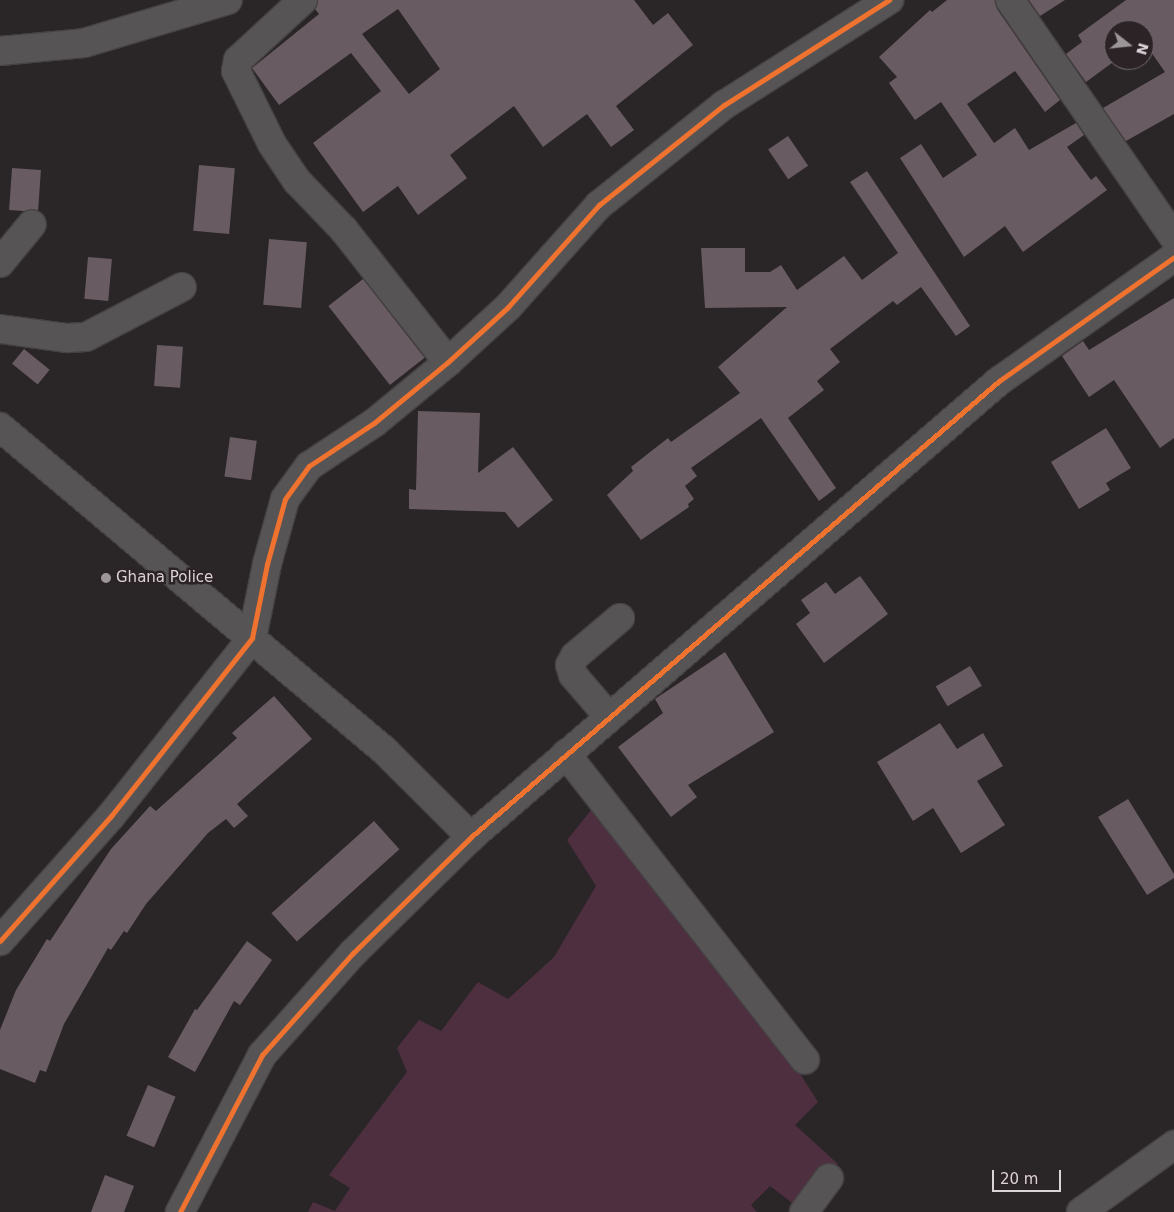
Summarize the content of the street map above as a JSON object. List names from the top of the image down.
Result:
{
  "places": ["Ghana Police"],
  "scale_bar": "20 m",
  "north": "right"
}
